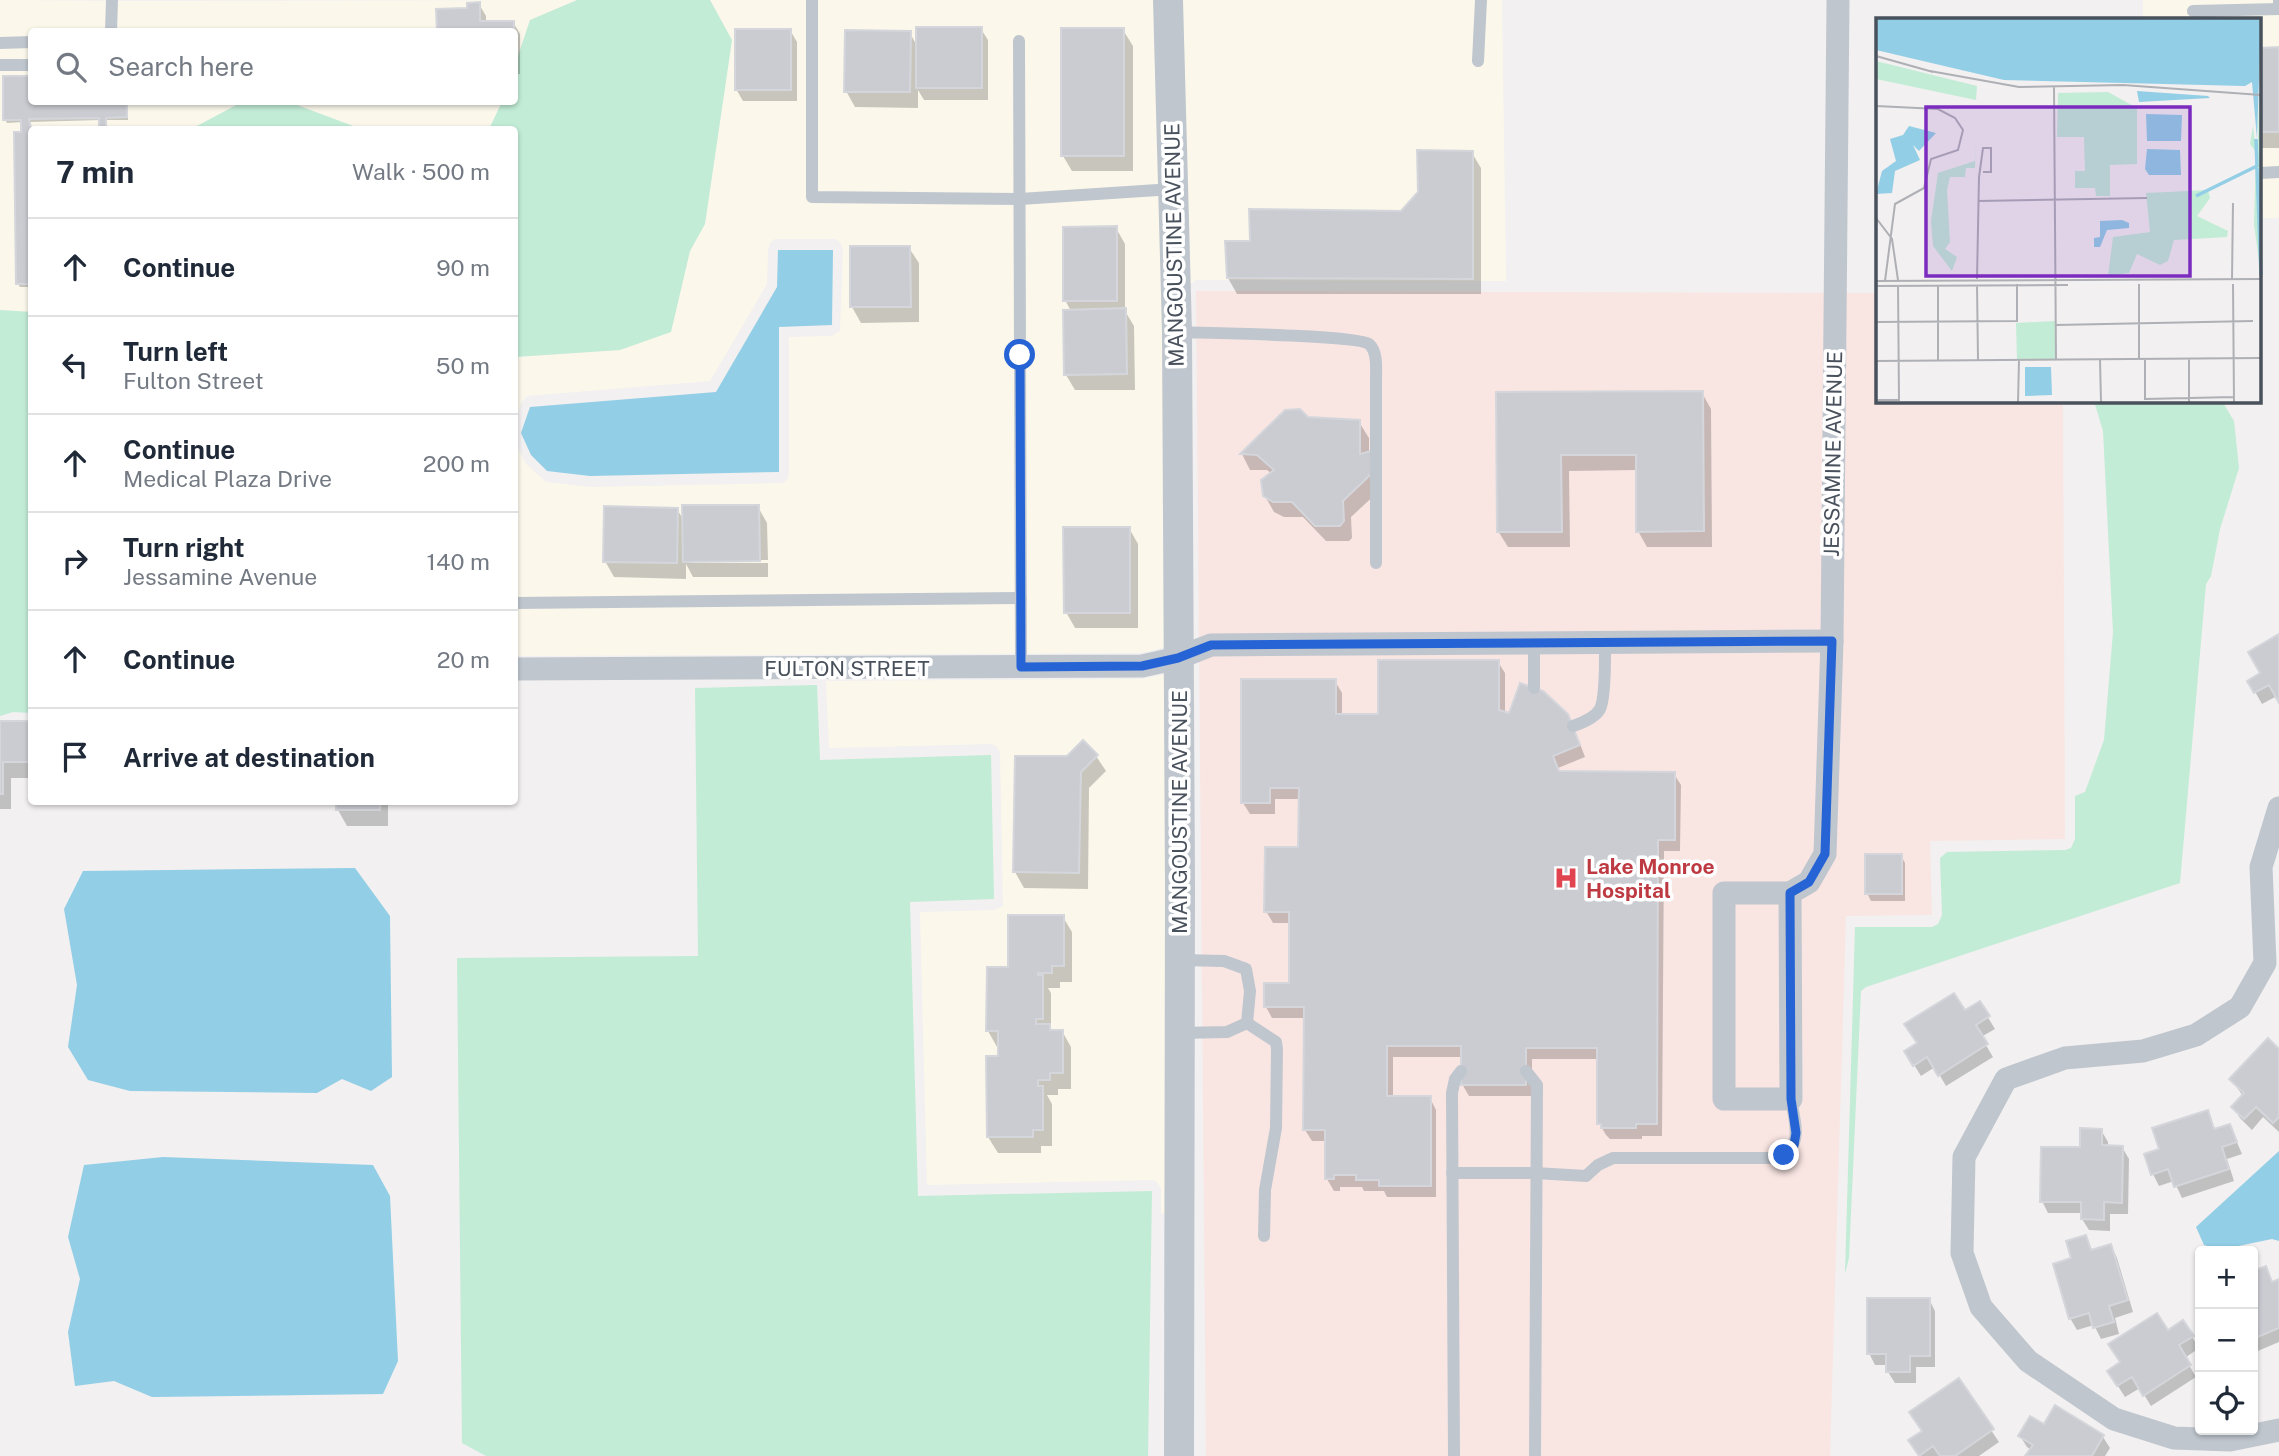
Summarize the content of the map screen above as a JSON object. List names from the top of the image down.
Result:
{
  "streets": {
    "street": ["MANGOUSTINE AVENUE", "JESSAMINE AVENUE", "FULTON STREET"]
  },
  "crossings": [
    ["MANGOUSTINE AVENUE", "FULTON STREET"],
    ["JESSAMINE AVENUE", "FULTON STREET"]
  ],
  "places": {
    "hospital": ["Lake Monroe Hospital"]
  },
  "page": {
    "search": "Search here",
    "heading": ["7 min", "Walk · 500 m"],
    "list": [
      ["Continue", "90 m"],
      ["Turn left", "Fulton Street", "50 m"],
      ["Continue", "Medical Plaza Drive", "200 m"],
      ["Turn right", "Jessamine Avenue", "140 m"],
      ["Continue", "20 m"],
      "Arrive at destination"
    ],
    "map_buttons": ["+", "−"]
  }
}
